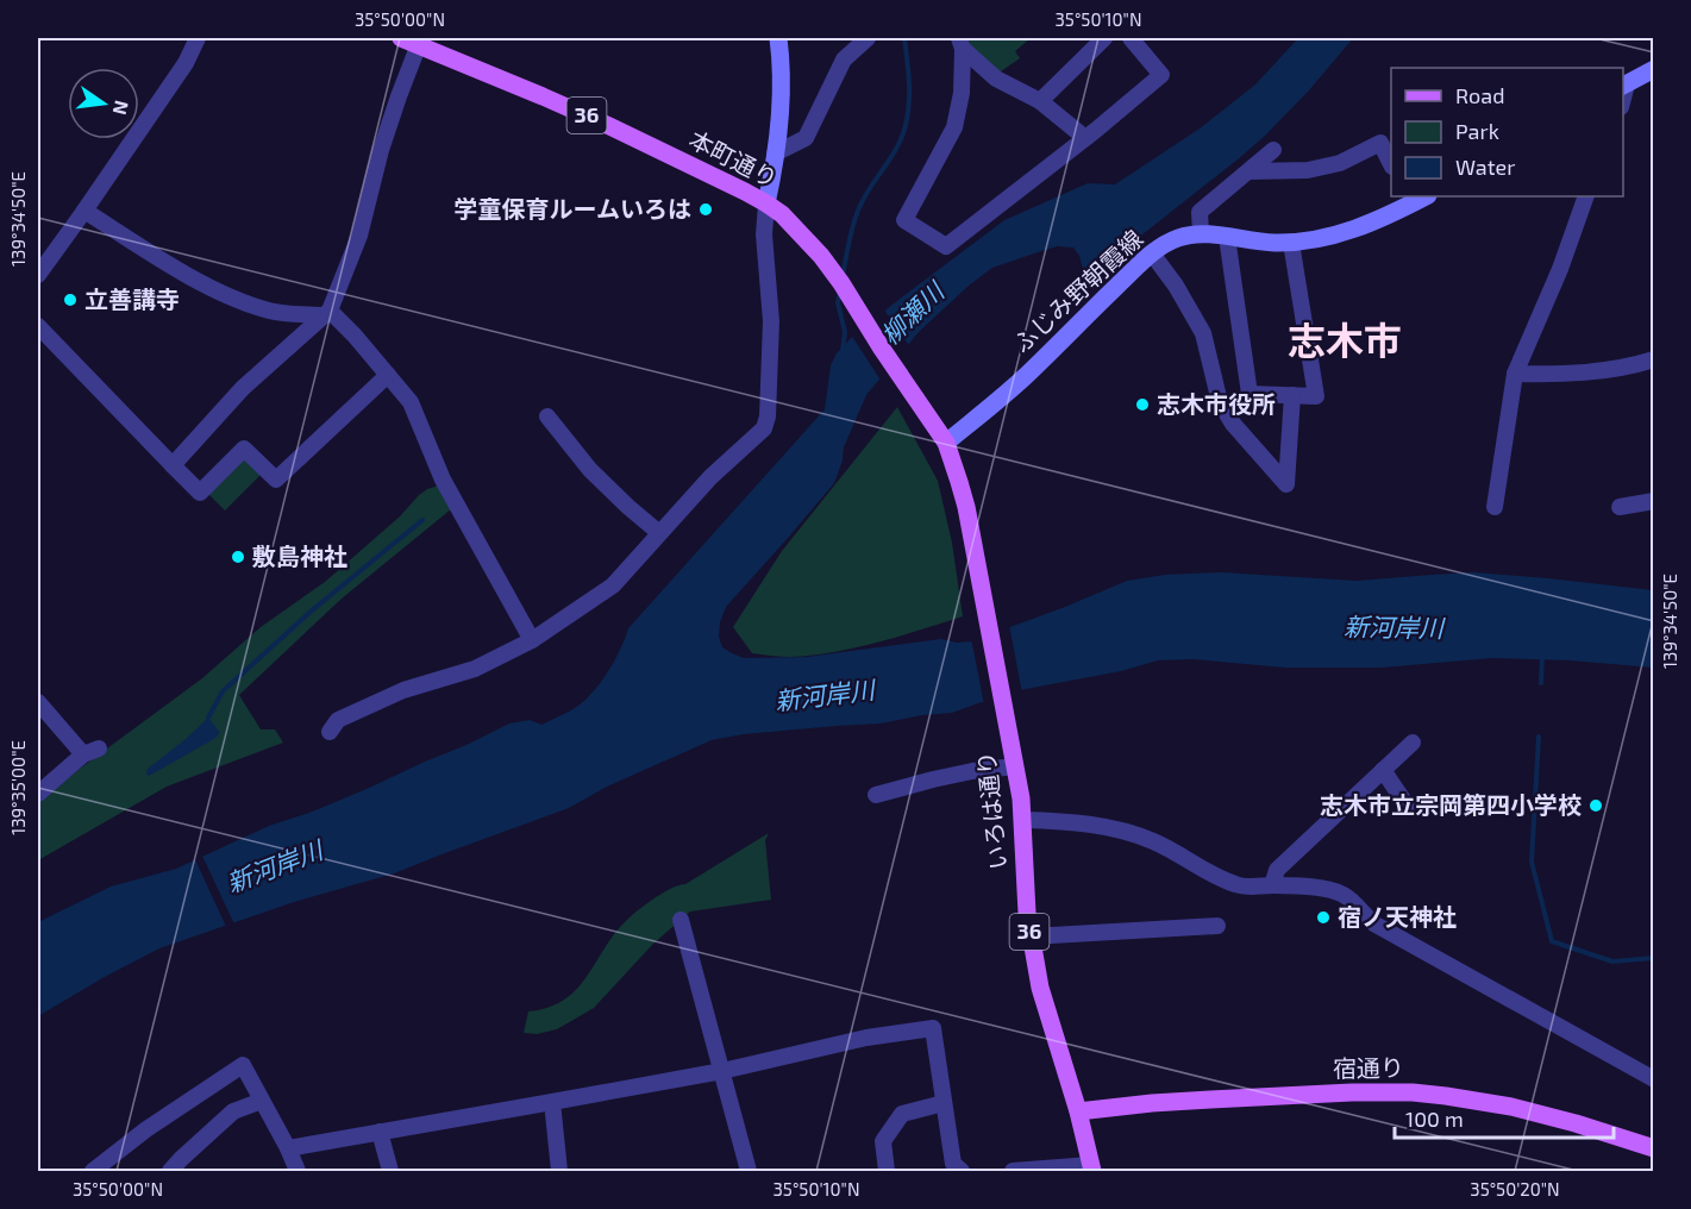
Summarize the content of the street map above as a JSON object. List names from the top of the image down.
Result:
{
  "streets": {
    "main road": [
      "36",
      "本町通り",
      "ふじみ野朝霞線",
      "いろは通り",
      "宿通り"
    ]
  },
  "crossings": [
    ["本町通り", "ふじみ野朝霞線"],
    ["本町通り", "いろは通り"],
    ["ふじみ野朝霞線", "いろは通り"],
    ["いろは通り", "宿通り"]
  ],
  "districts": ["志木市"],
  "water": ["柳瀬川", "新河岸川"],
  "places": [
    "学童保育ルームいろは",
    "立善講寺",
    "志木市役所",
    "敷島神社",
    "志木市立宗岡第四小学校",
    "宿ノ天神社"
  ],
  "legend": ["Road", "Park", "Water"],
  "scale_bar": "100 m",
  "north": "right",
  "coordinates": [
    "35°50'00\"N",
    "35°50'10\"N",
    "139°34'50\"E",
    "139°35'00\"E",
    "35°50'20\"N"
  ]
}
